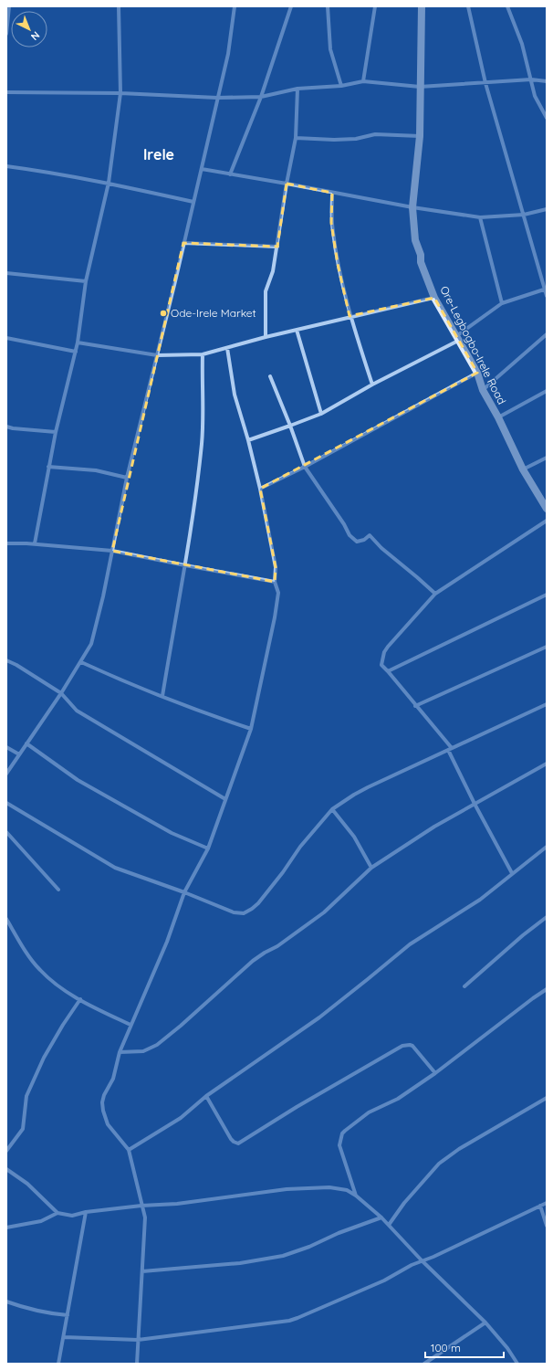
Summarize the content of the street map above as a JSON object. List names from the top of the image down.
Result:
{
  "streets": {
    "main road": ["Ore-Legbogbo-Irele Road"]
  },
  "districts": ["Irele"],
  "places": ["Ode-Irele Market"],
  "scale_bar": "100 m",
  "north": "bottom right"
}
